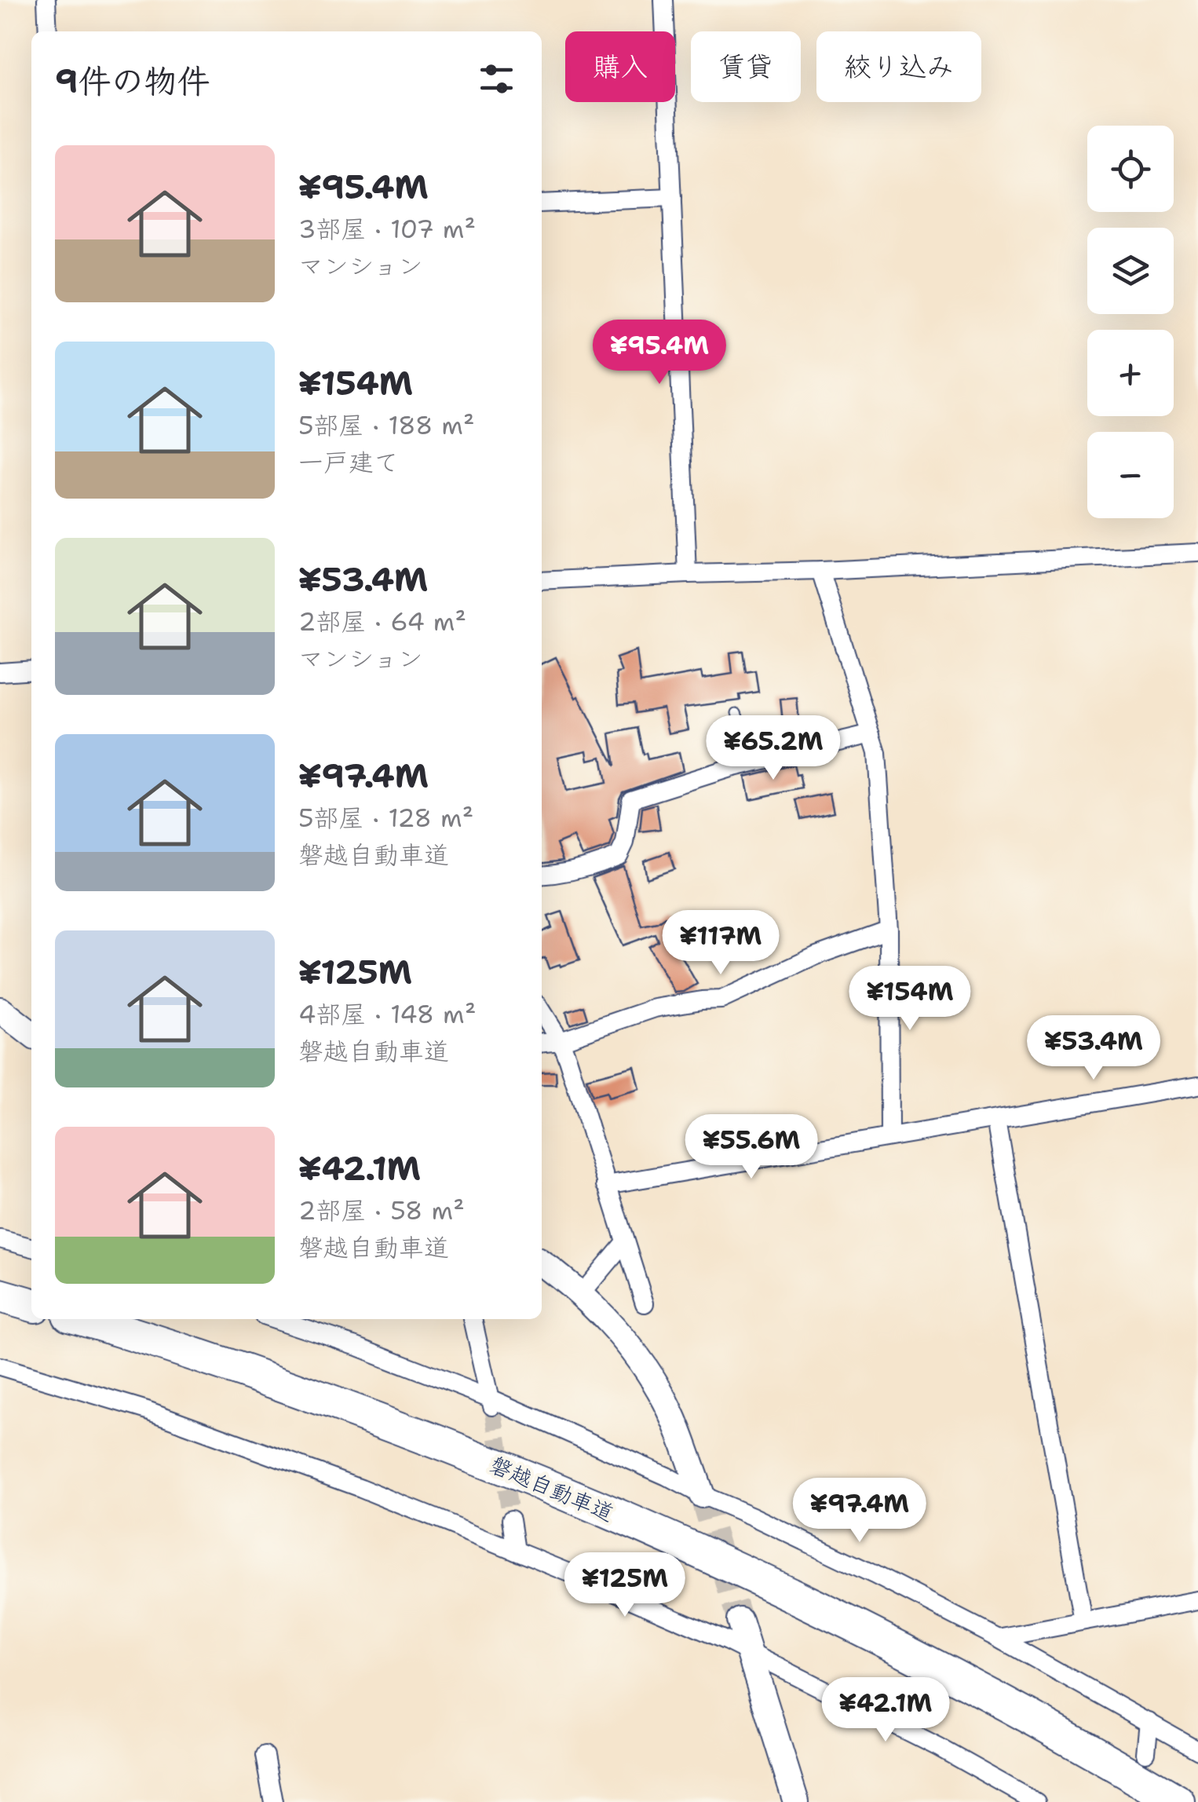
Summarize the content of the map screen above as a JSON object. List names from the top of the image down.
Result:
{
  "streets": {
    "highway": ["磐越自動車道"]
  },
  "page": {
    "chip": ["購入", "賃貸", "絞り込み"],
    "heading": "9件の物件",
    "map_buttons": ["+", "−"],
    "list": [
      {
        "name": "¥95.4M",
        "note": "3部屋 · 107 m² · マンション"
      },
      {
        "name": "¥154M",
        "note": "5部屋 · 188 m² · 一戸建て"
      },
      {
        "name": "¥53.4M",
        "note": "2部屋 · 64 m² · マンション"
      },
      {
        "name": "¥97.4M",
        "note": "5部屋 · 128 m² · 磐越自動車道"
      },
      {
        "name": "¥125M",
        "note": "4部屋 · 148 m² · 磐越自動車道"
      },
      {
        "name": "¥42.1M",
        "note": "2部屋 · 58 m² · 磐越自動車道"
      }
    ],
    "price": [
      "¥95.4M",
      "¥65.2M",
      "¥117M",
      "¥154M",
      "¥53.4M",
      "¥55.6M",
      "¥97.4M",
      "¥125M",
      "¥42.1M"
    ]
  }
}
